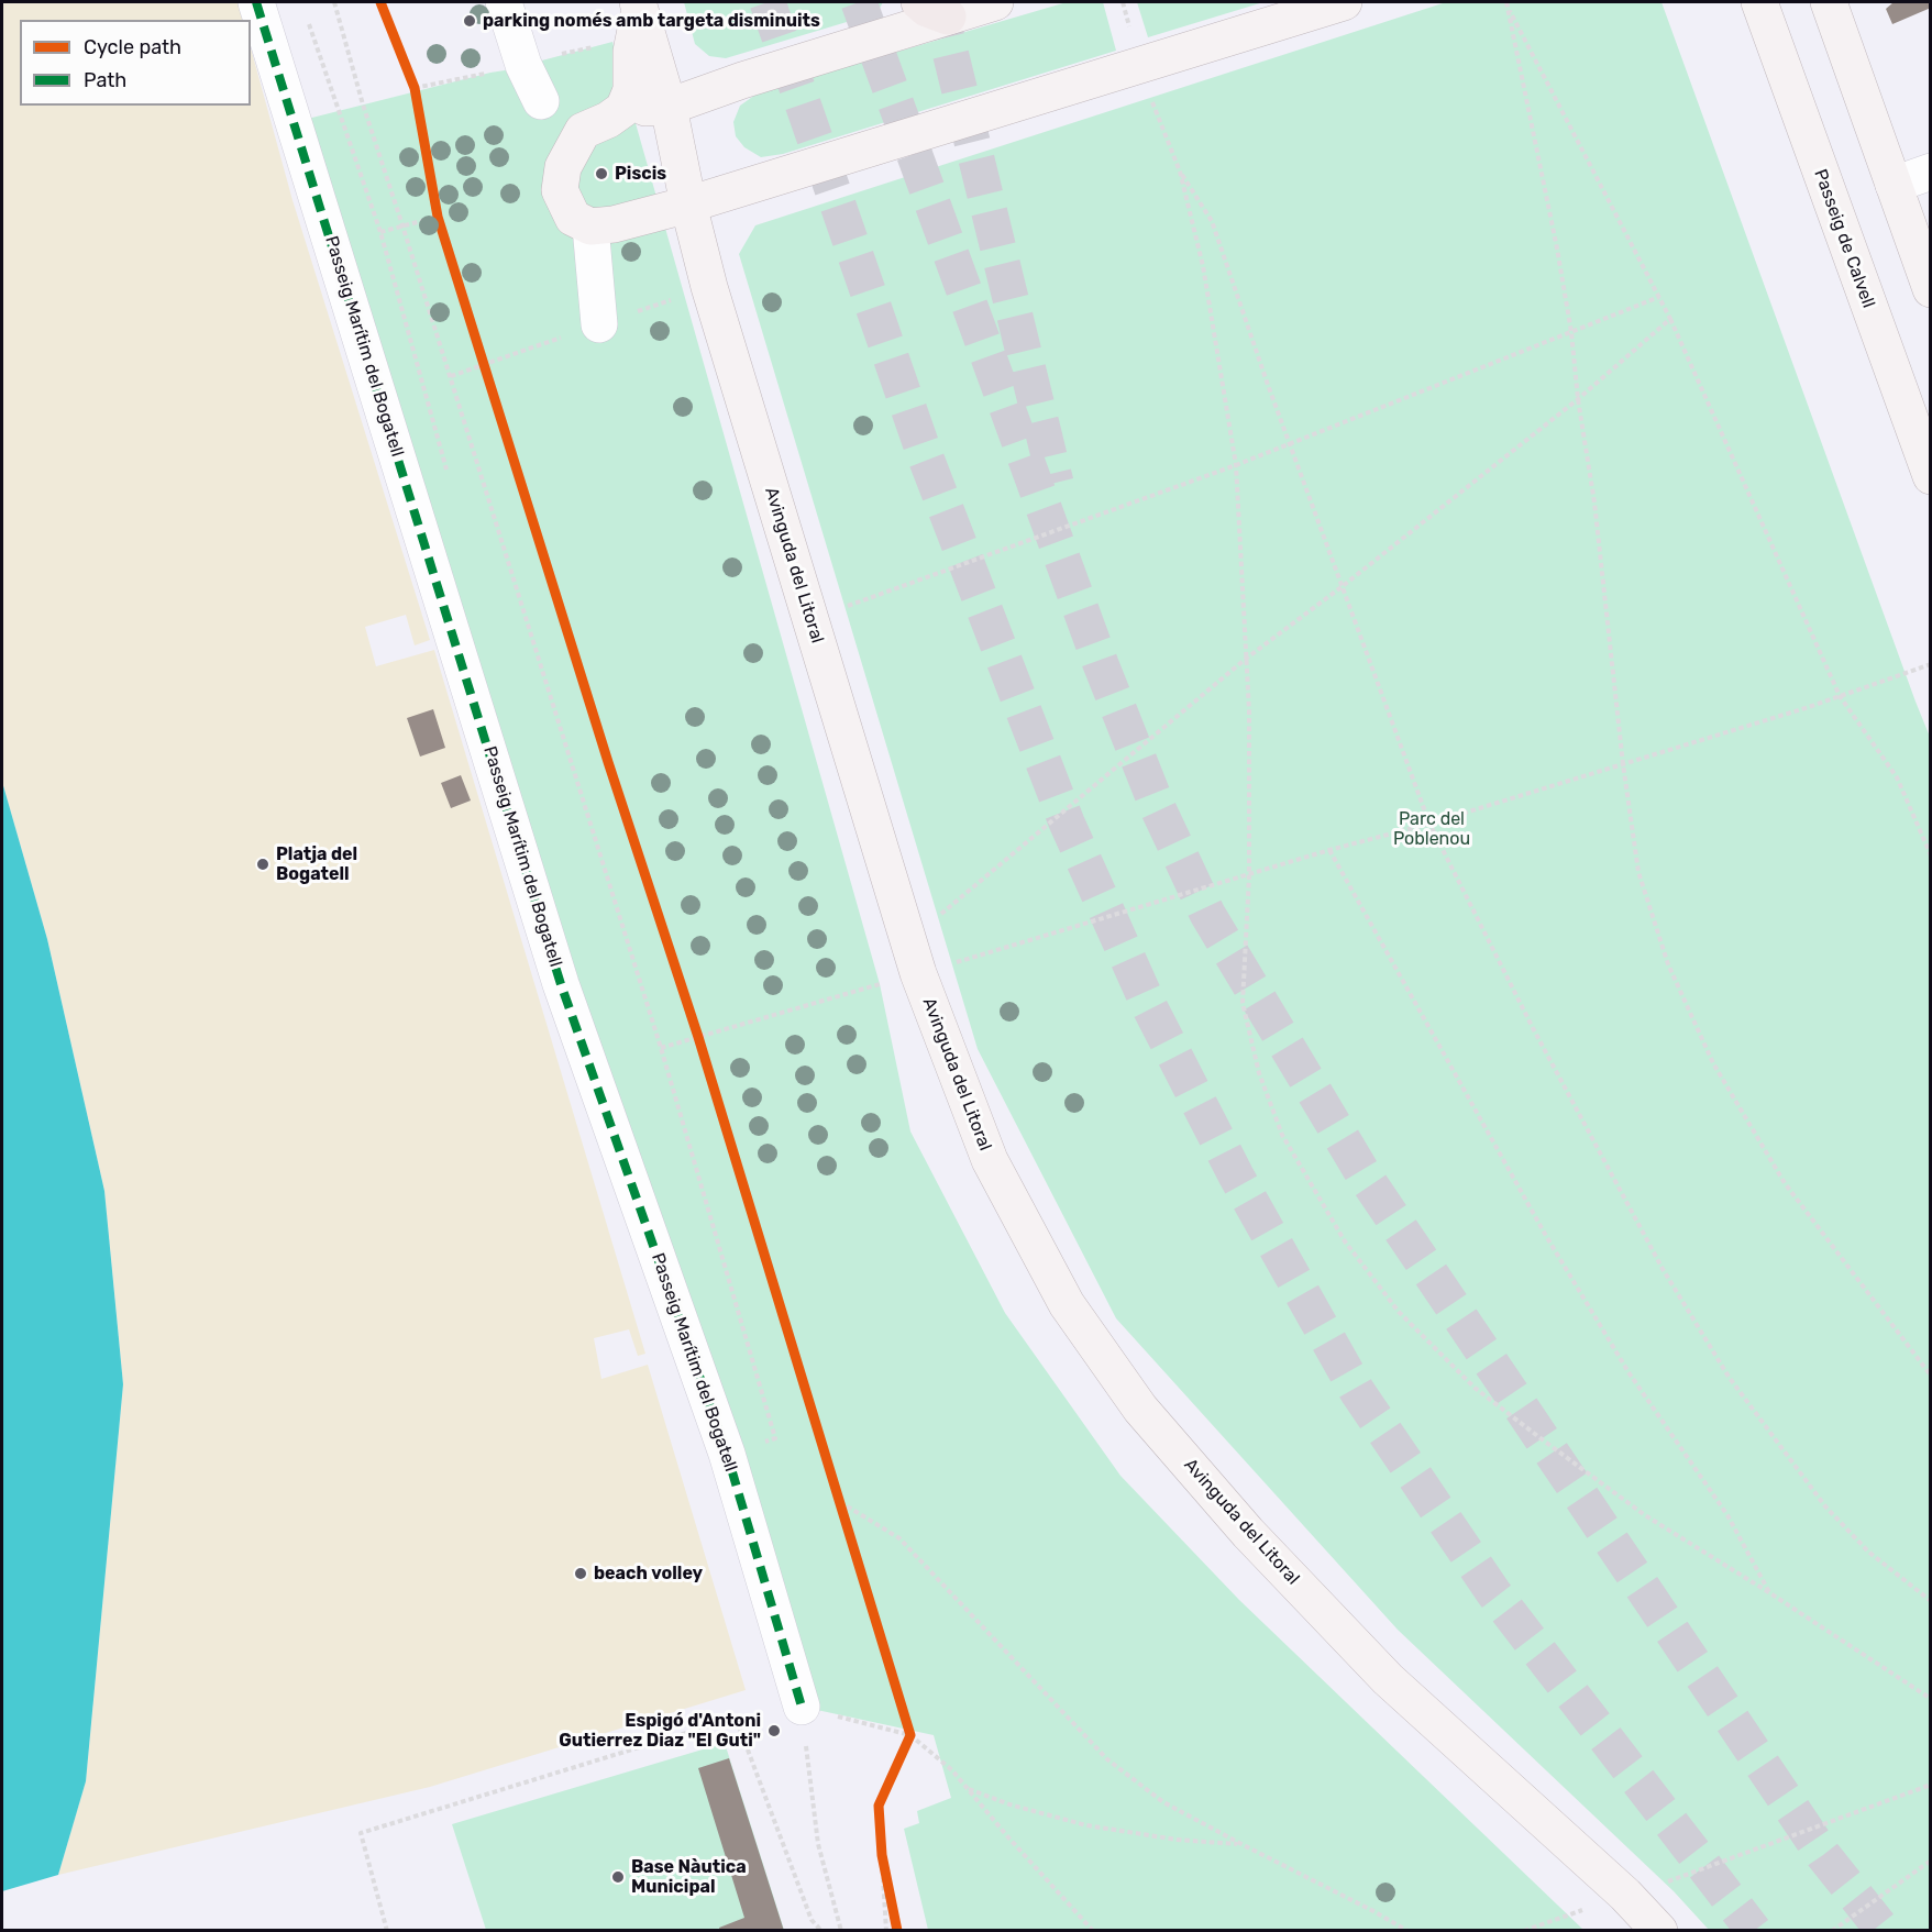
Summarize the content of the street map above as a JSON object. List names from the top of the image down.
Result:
{
  "streets": {
    "main road": ["Passeig de Calvell", "Avinguda del Litoral"],
    "street": ["Passeig Marítim del Bogatell"]
  },
  "parks": ["Parc del Poblenou"],
  "places": [
    "parking només amb targeta disminuits",
    "Piscis",
    "Platja del Bogatell",
    "beach volley",
    "Espigó d'Antoni Gutierrez Diaz \"El Guti\"",
    "Base Nàutica Municipal"
  ],
  "legend": ["Cycle path", "Path"]
}
